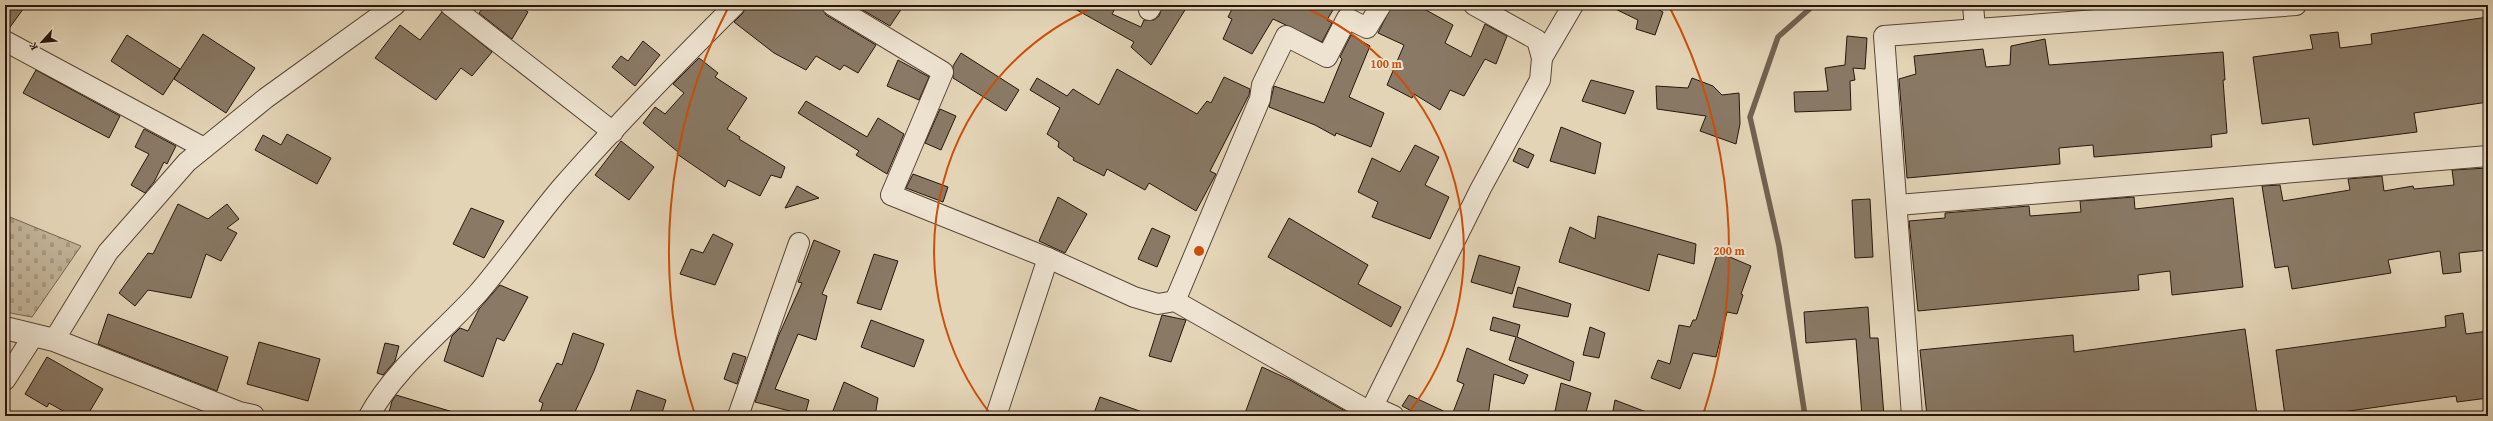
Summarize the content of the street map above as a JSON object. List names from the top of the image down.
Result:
{
  "north": "bottom left",
  "rings": ["100 m", "200 m"]
}
